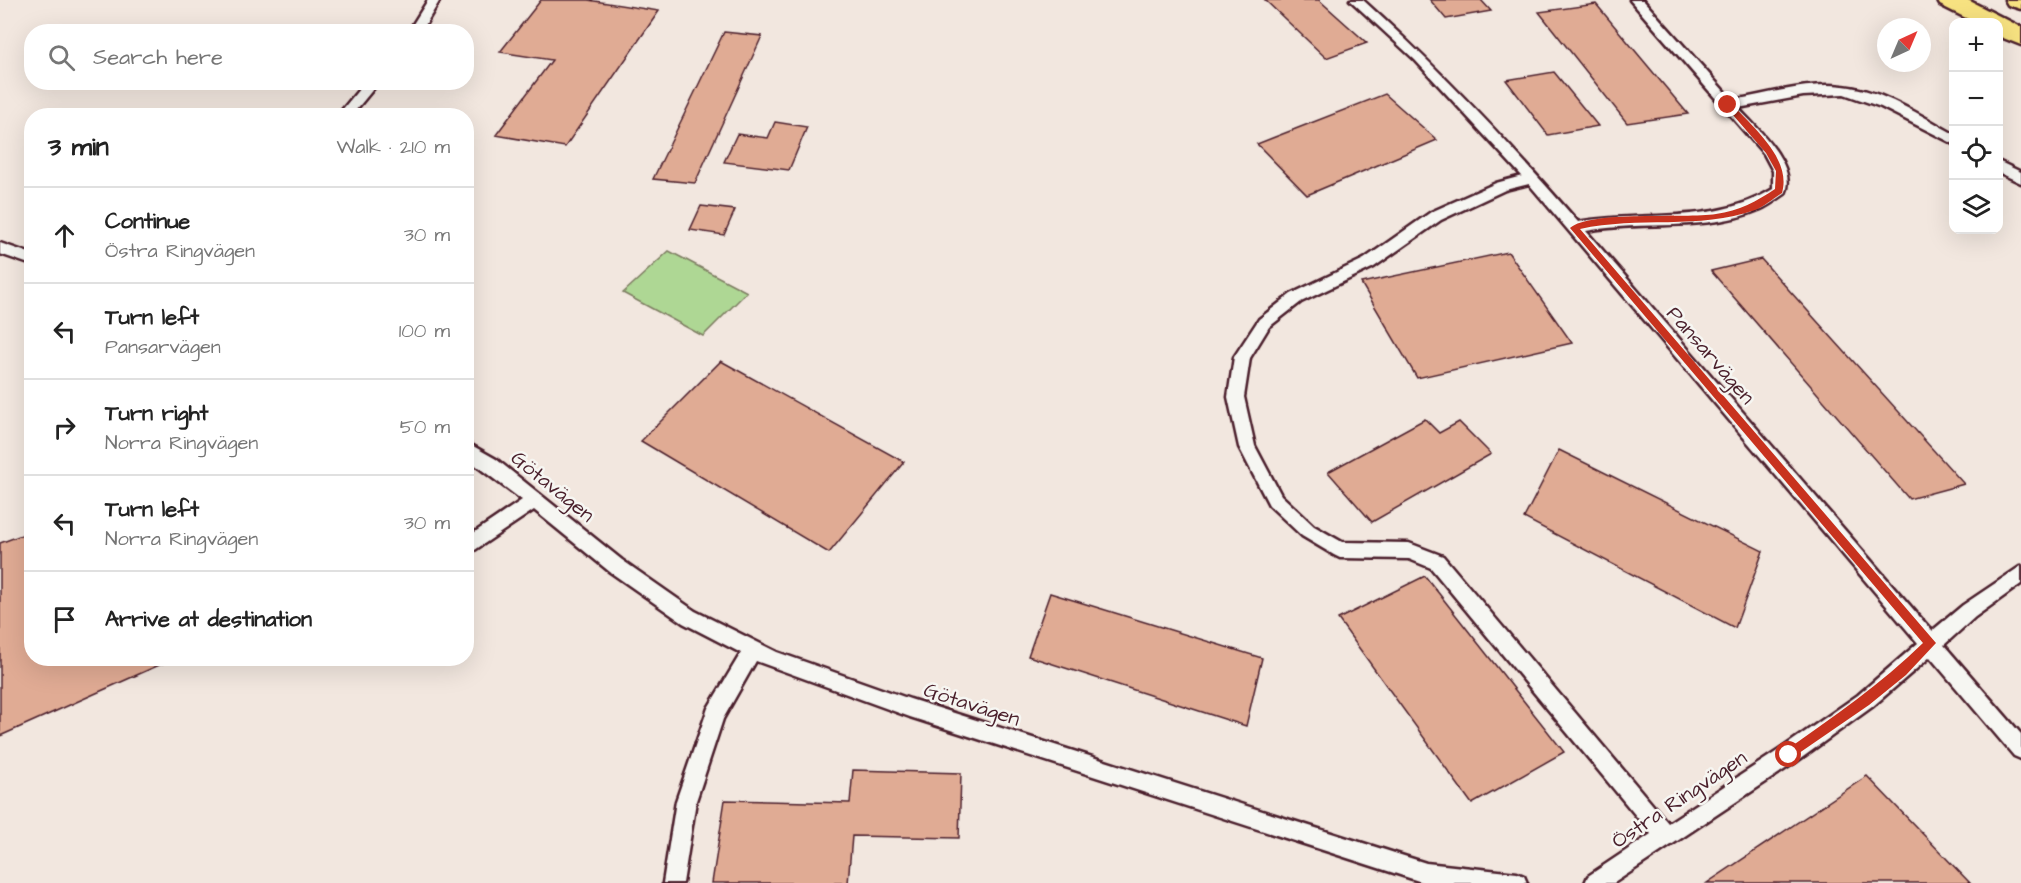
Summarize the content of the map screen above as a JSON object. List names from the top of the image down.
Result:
{
  "streets": {
    "lane": ["Pansarvägen", "Götavägen", "Östra Ringvägen"]
  },
  "crossings": [
    ["Pansarvägen", "Östra Ringvägen"]
  ],
  "north": "top right",
  "page": {
    "map_buttons": ["+", "−"],
    "search": "Search here",
    "heading": ["3 min", "Walk · 210 m"],
    "list": [
      ["Continue", "Östra Ringvägen", "30 m"],
      ["Turn left", "Pansarvägen", "100 m"],
      ["Turn right", "Norra Ringvägen", "50 m"],
      ["Turn left", "Norra Ringvägen", "30 m"],
      "Arrive at destination"
    ]
  }
}
